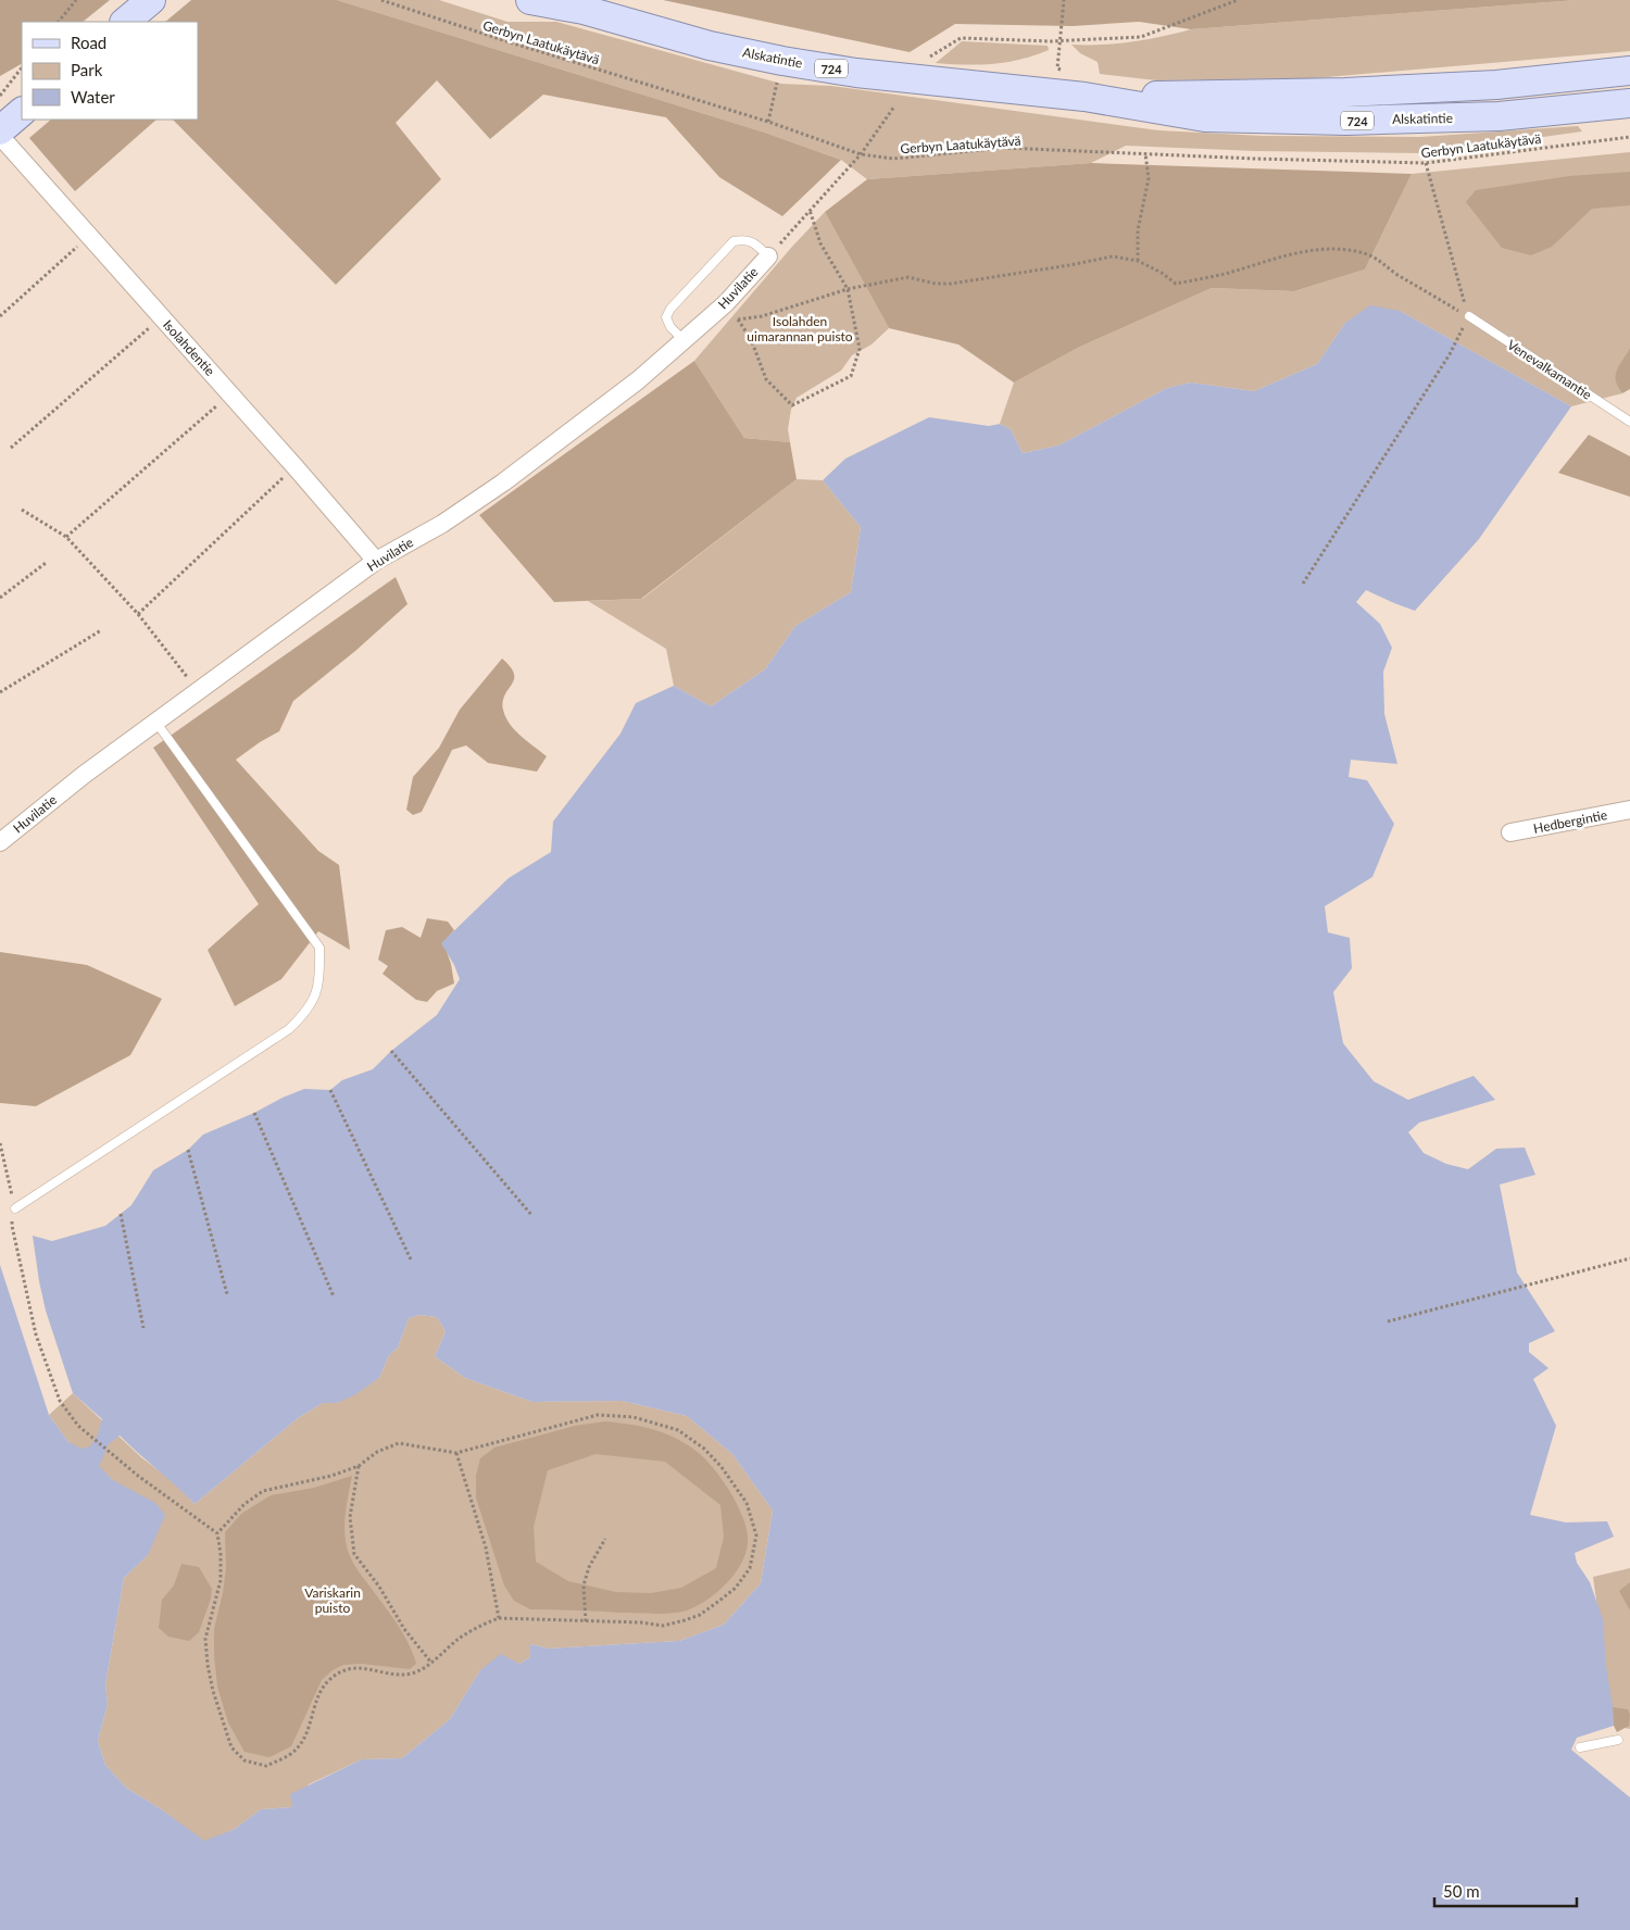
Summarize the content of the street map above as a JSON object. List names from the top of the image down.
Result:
{
  "streets": {
    "main road": ["Alskatintie", "724"],
    "street": ["Huvilatie", "Isolahdentie", "Hedbergintie"],
    "lane": ["Venevalkamantie"],
    "path": ["Gerbyn Laatukäytävä"]
  },
  "crossings": [
    ["Huvilatie", "Isolahdentie"]
  ],
  "parks": ["Isolahden uimarannan puisto", "Variskarin puisto"],
  "legend": ["Road", "Park", "Water"],
  "scale_bar": "50 m"
}
